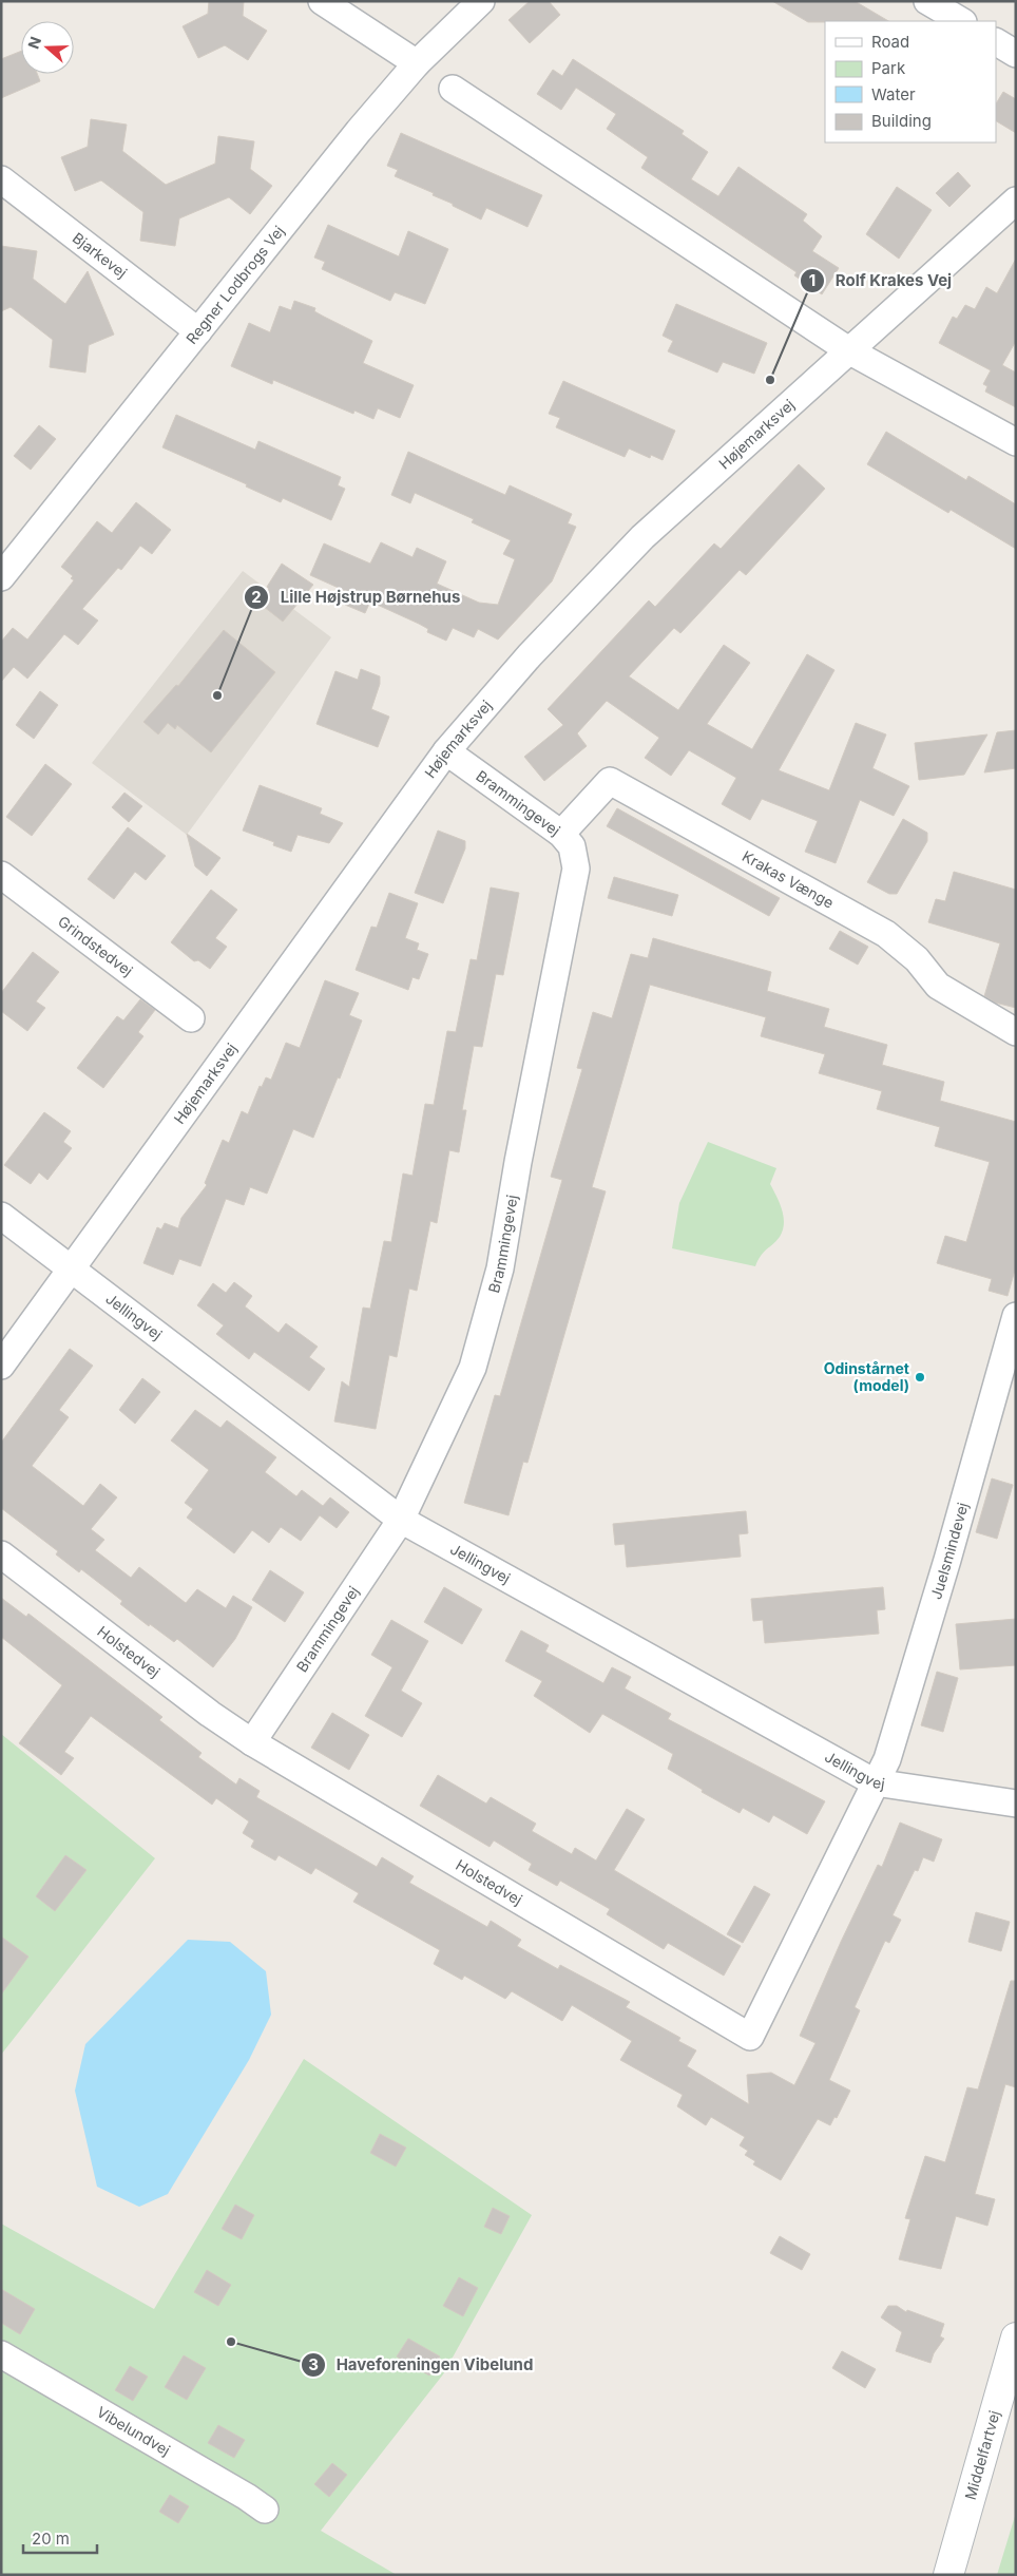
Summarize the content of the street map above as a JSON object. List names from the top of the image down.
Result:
{
  "streets": {
    "main road": ["Middelfartvej"],
    "street": [
      "Bjarkevej",
      "Regner Lodbrogs Vej",
      "Højemarksvej",
      "Brammingevej",
      "Krakas Vænge",
      "Grindstedvej",
      "Jellingvej",
      "Juelsmindevej",
      "Holstedvej",
      "Vibelundvej"
    ]
  },
  "crossings": [
    ["Bjarkevej", "Regner Lodbrogs Vej"],
    ["Højemarksvej", "Brammingevej"],
    ["Højemarksvej", "Jellingvej"],
    ["Brammingevej", "Krakas Vænge"],
    ["Brammingevej", "Jellingvej"],
    ["Brammingevej", "Holstedvej"],
    ["Jellingvej", "Juelsmindevej"],
    ["Jellingvej", "Holstedvej"],
    ["Juelsmindevej", "Holstedvej"]
  ],
  "places": [
    "Rolf Krakes Vej",
    "Lille Højstrup Børnehus",
    "Odinstårnet (model)",
    "Haveforeningen Vibelund"
  ],
  "legend": [
    "Road",
    "Park",
    "Water",
    "Building"
  ],
  "scale_bar": "20 m",
  "north": "left"
}
